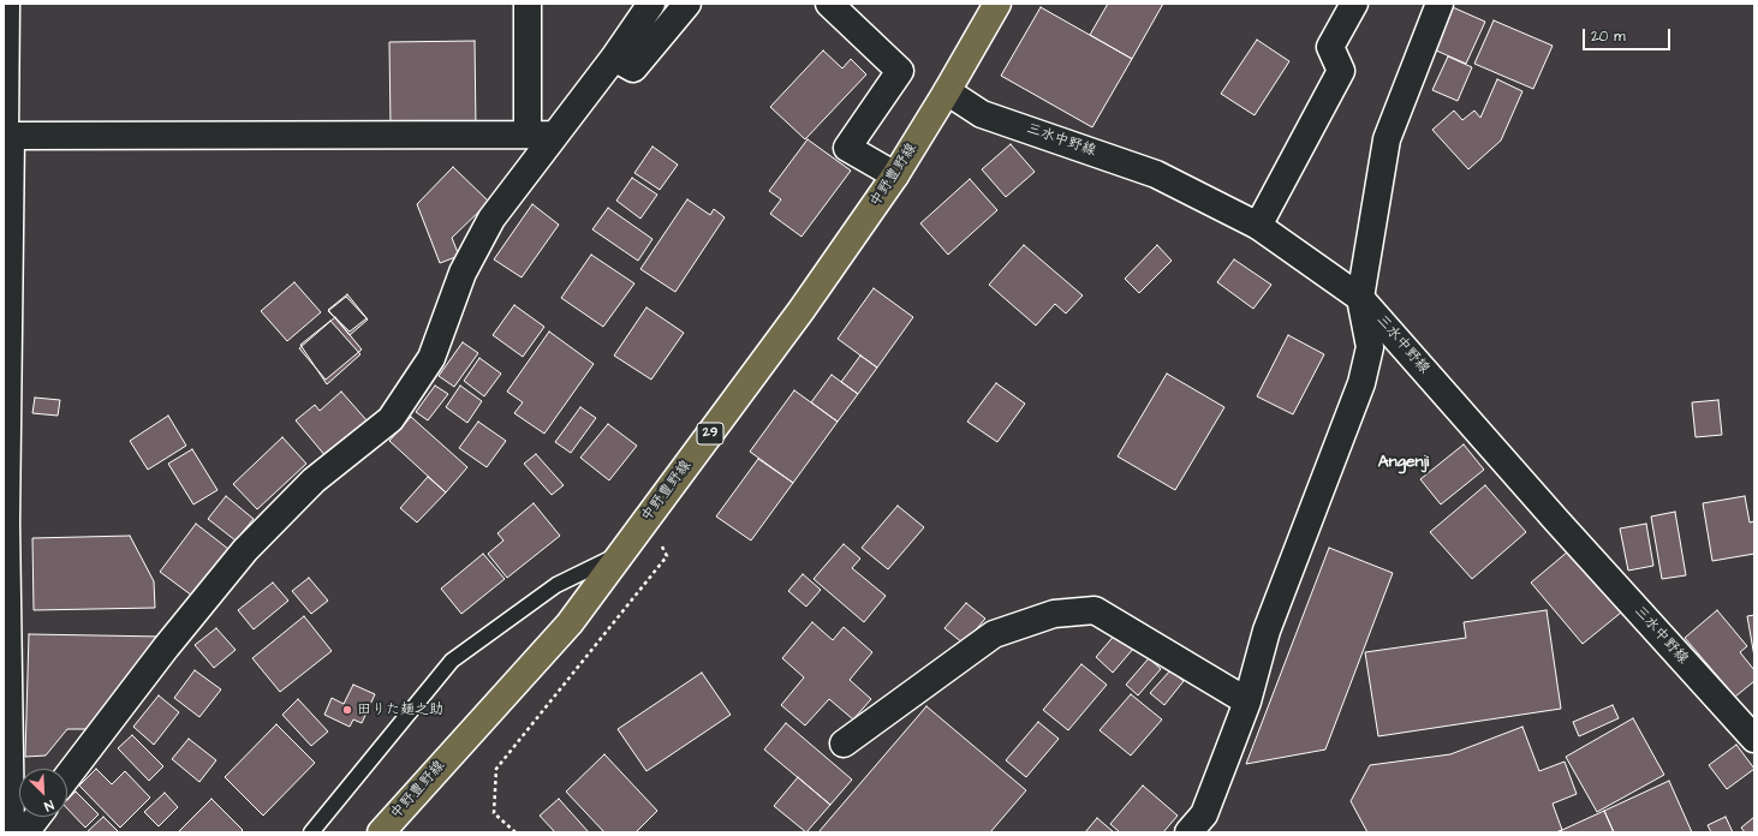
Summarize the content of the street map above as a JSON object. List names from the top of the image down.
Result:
{
  "streets": {
    "main road": ["中野豊野線", "29"],
    "street": ["三水中野線"]
  },
  "crossings": [
    ["三水中野線", "中野豊野線"]
  ],
  "districts": ["Angenji"],
  "places": ["田りた麺之助"],
  "scale_bar": "20 m",
  "north": "bottom right"
}
